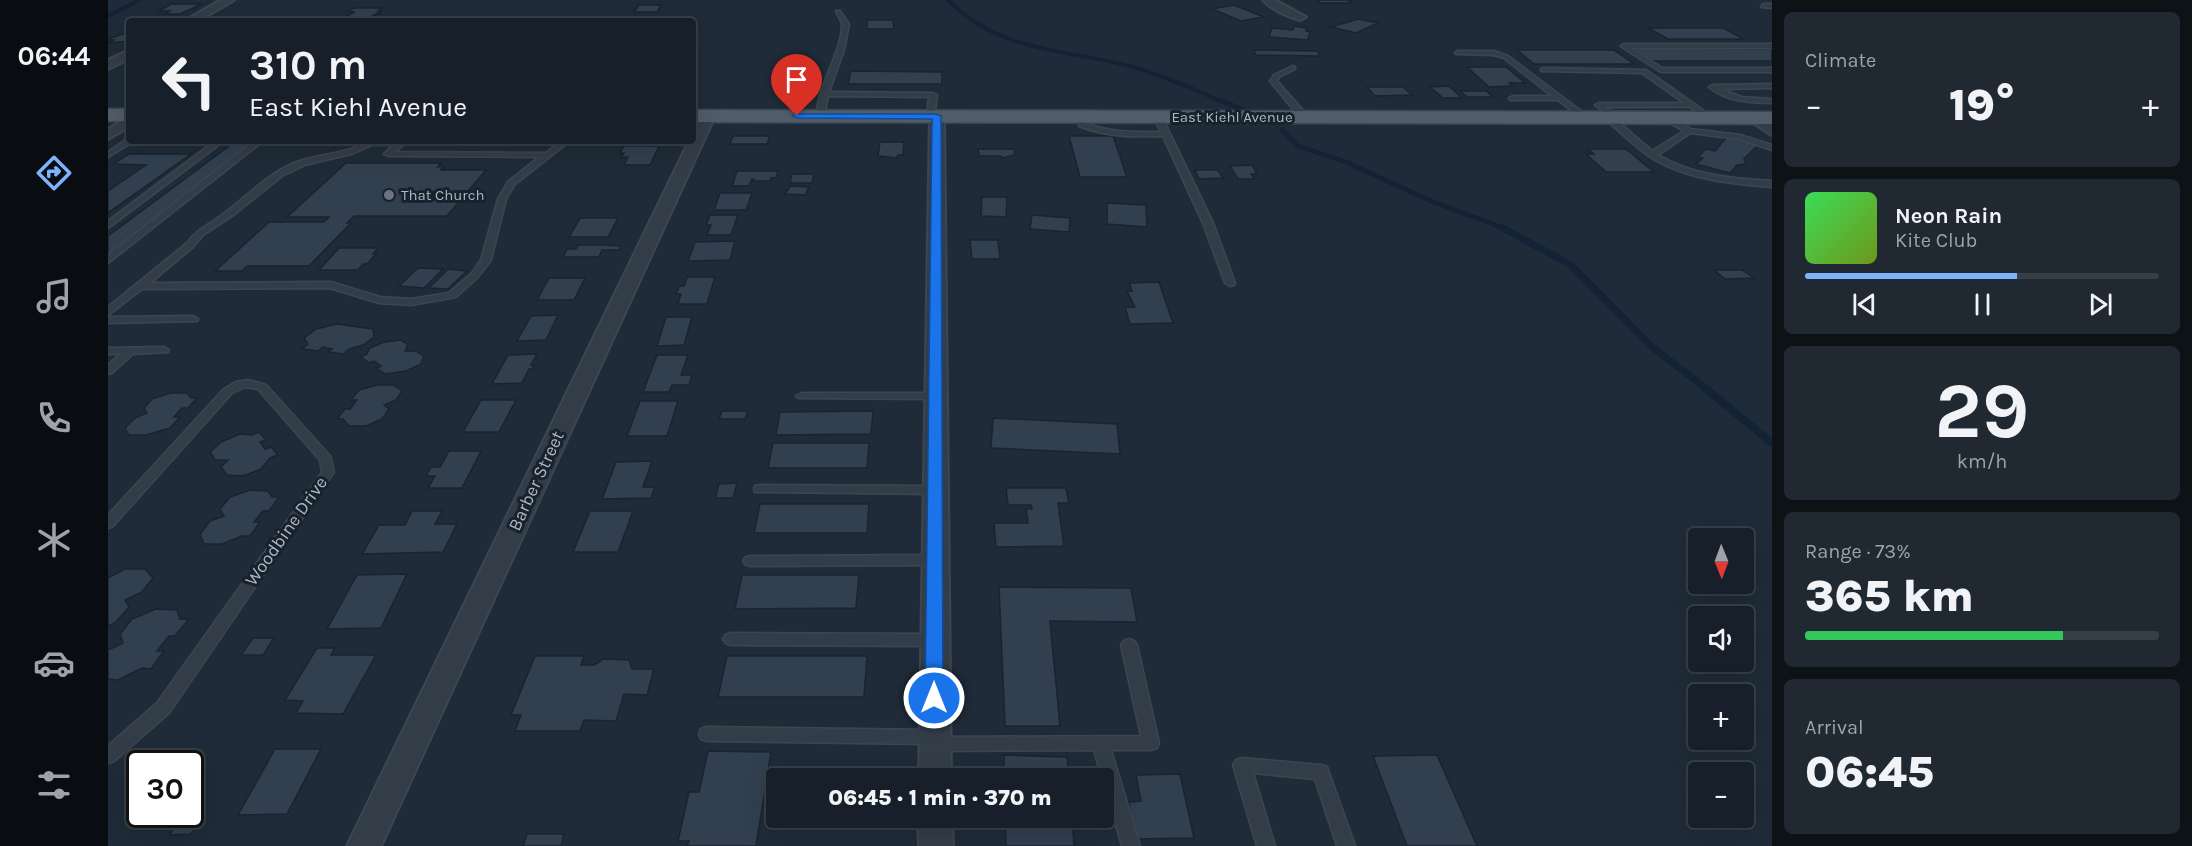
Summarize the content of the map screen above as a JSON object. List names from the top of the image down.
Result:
{
  "streets": {
    "main road": ["East Kiehl Avenue"],
    "street": ["Barber Street"],
    "lane": ["Woodbine Drive"]
  },
  "crossings": [
    ["East Kiehl Avenue", "Barber Street"]
  ],
  "places": ["That Church"],
  "north": "bottom",
  "page": {
    "tabs": "06:44",
    "tile": [
      "Climate",
      ["29", "km/h"],
      ["Range · 73%", "365 km"],
      ["Arrival", "06:45"]
    ],
    "turn": ["310 m", "East Kiehl Avenue"],
    "heat": ["−", "19°", "+"],
    "song": ["Neon Rain", "Kite Club"],
    "map_buttons": ["+", "−"],
    "limit": "30",
    "trip": "06:45 · 1 min · 370 m"
  }
}
